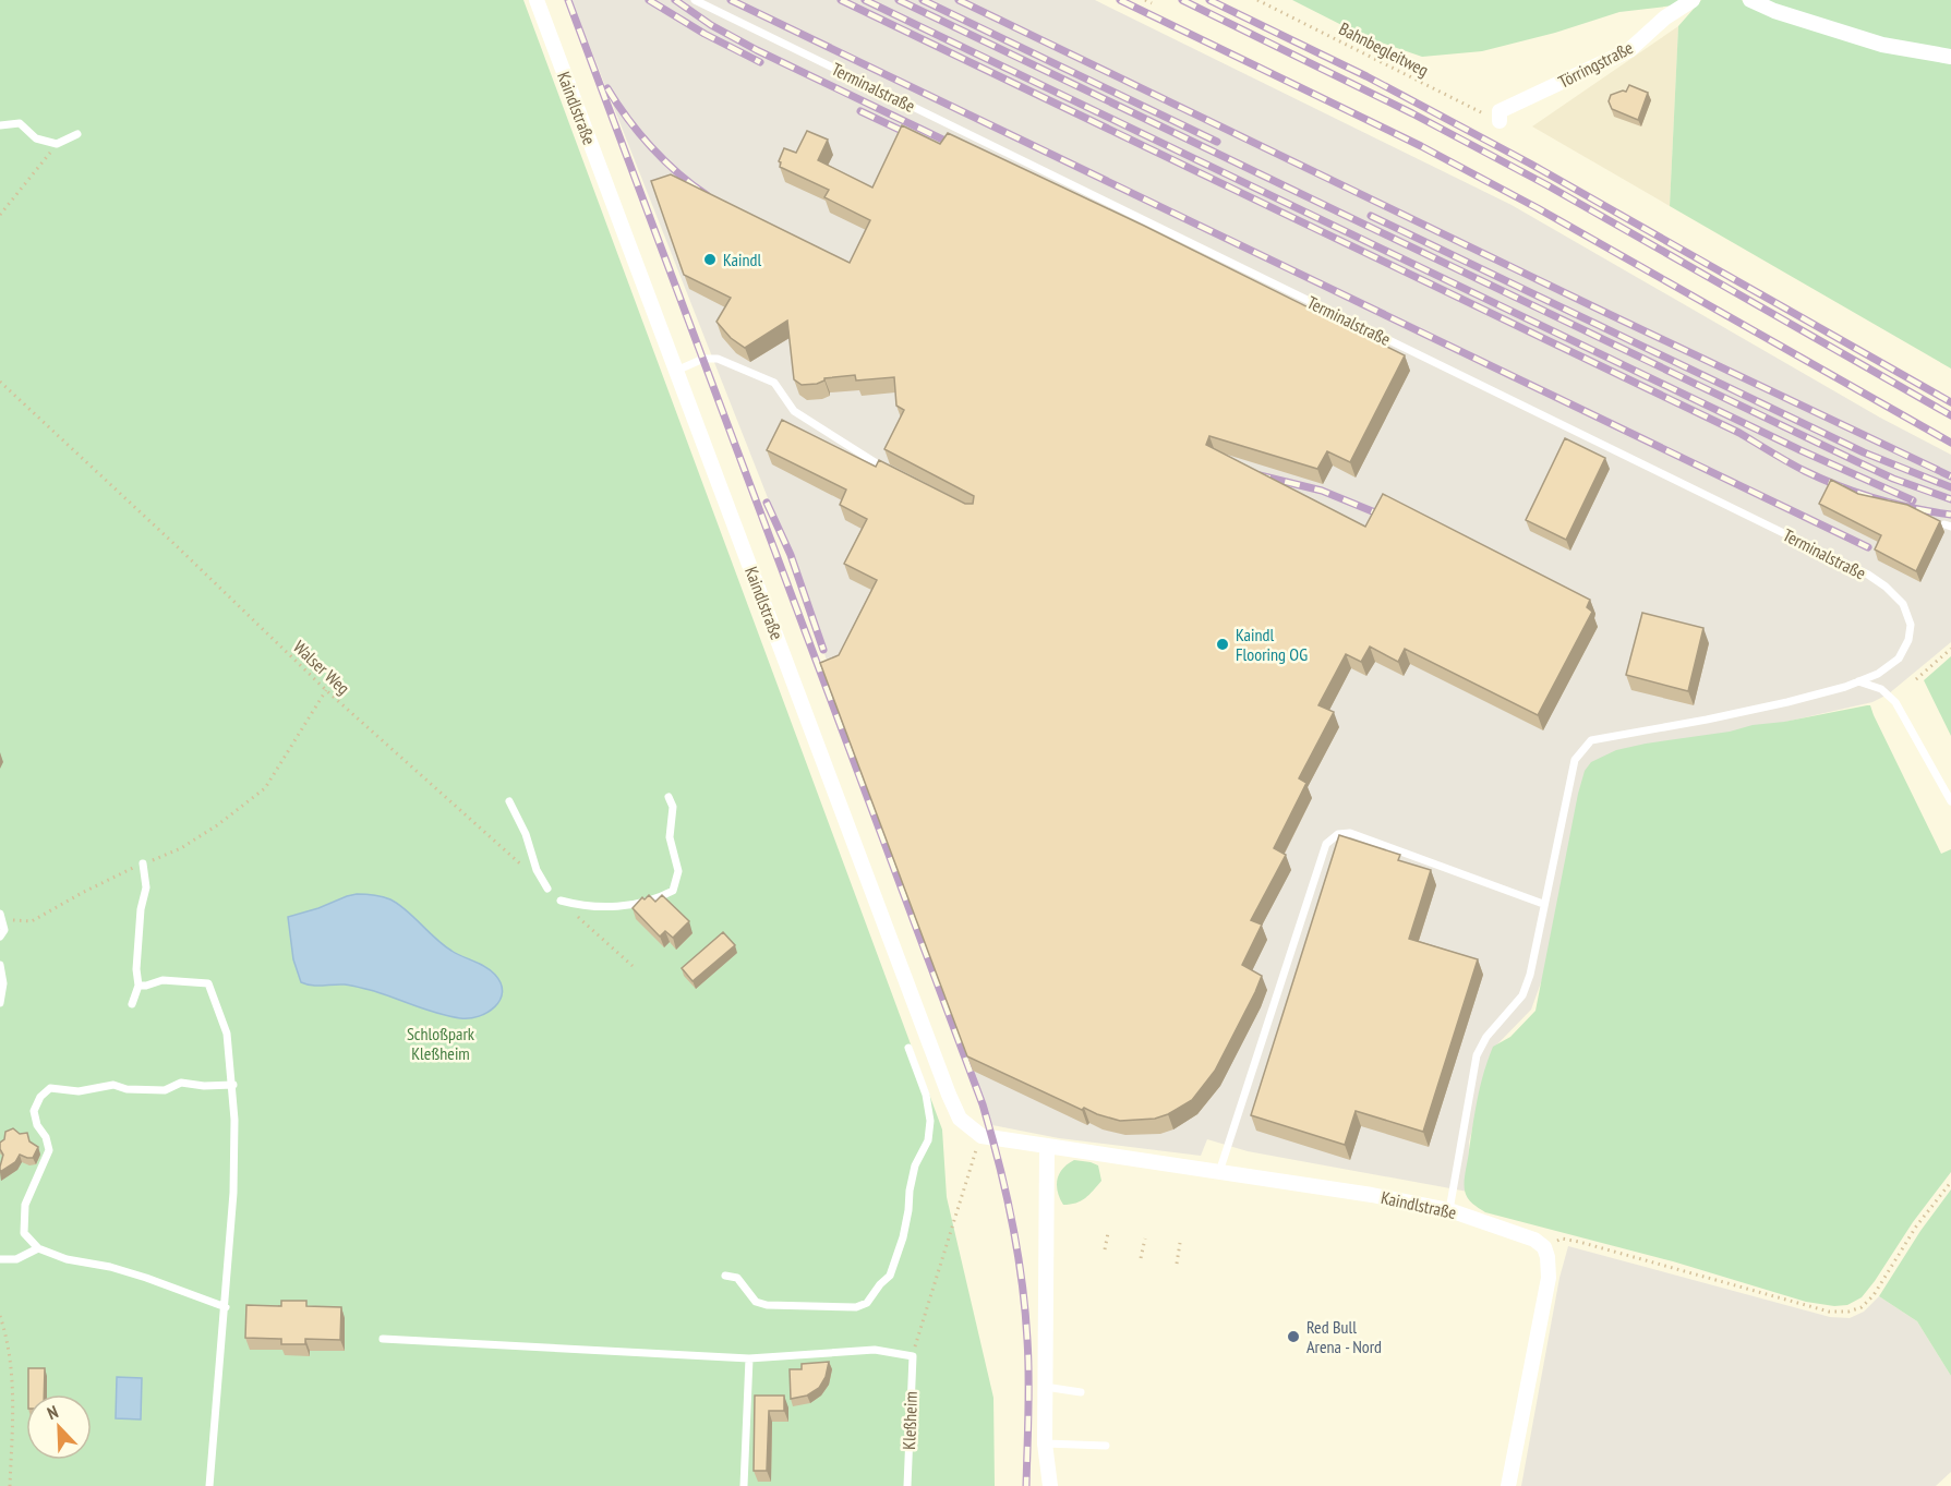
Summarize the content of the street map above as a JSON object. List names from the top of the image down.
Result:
{
  "streets": {
    "street": ["Törringstraße", "Kaindlstraße"],
    "lane": ["Terminalstraße", "Kleßheim"],
    "path": ["Bahnbegleitweg", "Walser Weg"]
  },
  "crossings": [
    ["Bahnbegleitweg", "Törringstraße"],
    ["Terminalstraße", "Kaindlstraße"]
  ],
  "parks": ["Schloßpark Kleßheim"],
  "places": ["Kaindl", "Kaindl Flooring OG", "Red Bull Arena - Nord"],
  "north": "top left"
}
